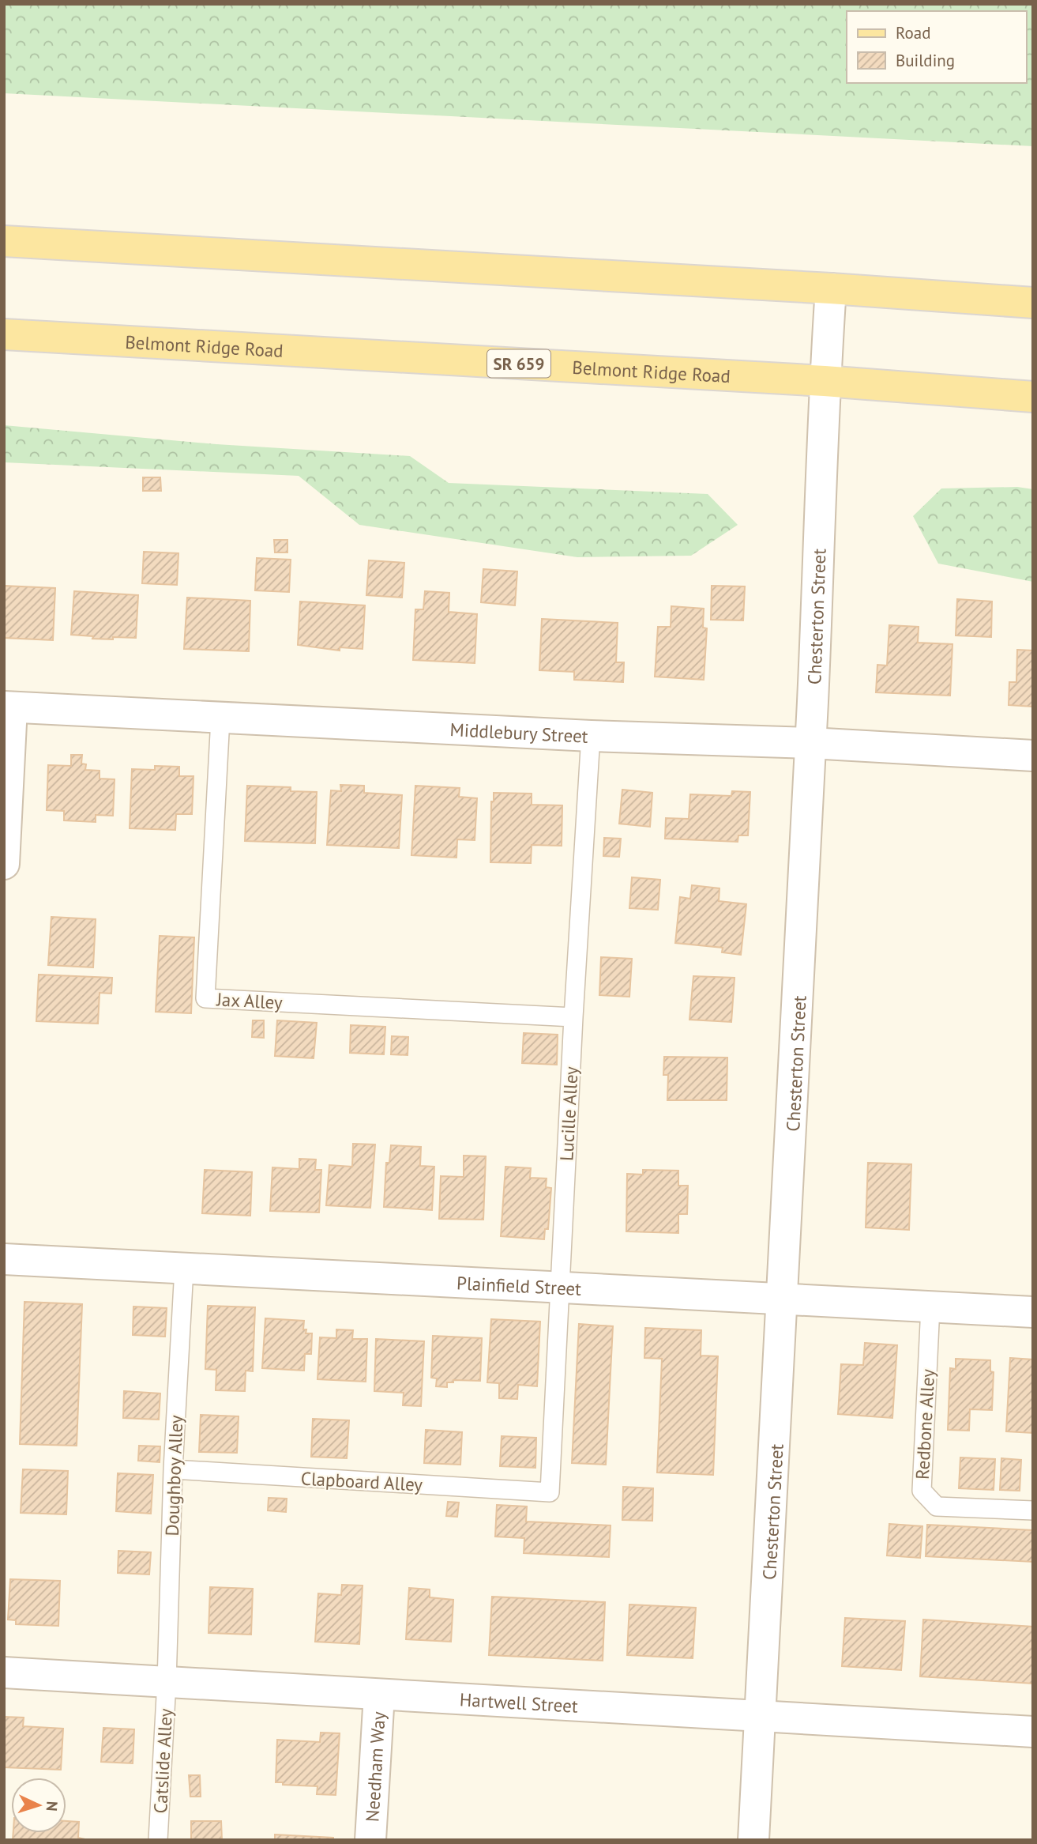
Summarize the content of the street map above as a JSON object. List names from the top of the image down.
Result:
{
  "streets": {
    "main road": ["Belmont Ridge Road", "SR 659"],
    "street": [
      "Chesterton Street",
      "Middlebury Street",
      "Plainfield Street",
      "Hartwell Street",
      "Needham Way"
    ],
    "lane": [
      "Jax Alley",
      "Lucille Alley",
      "Redbone Alley",
      "Doughboy Alley",
      "Clapboard Alley",
      "Catslide Alley"
    ]
  },
  "crossings": [
    ["Belmont Ridge Road", "Chesterton Street"],
    ["Chesterton Street", "Middlebury Street"],
    ["Chesterton Street", "Plainfield Street"],
    ["Chesterton Street", "Hartwell Street"],
    ["Middlebury Street", "Jax Alley"],
    ["Middlebury Street", "Lucille Alley"],
    ["Jax Alley", "Lucille Alley"],
    ["Lucille Alley", "Plainfield Street"],
    ["Lucille Alley", "Clapboard Alley"],
    ["Plainfield Street", "Redbone Alley"],
    ["Plainfield Street", "Doughboy Alley"],
    ["Doughboy Alley", "Clapboard Alley"],
    ["Doughboy Alley", "Hartwell Street"],
    ["Doughboy Alley", "Catslide Alley"],
    ["Hartwell Street", "Catslide Alley"],
    ["Hartwell Street", "Needham Way"]
  ],
  "legend": ["Road", "Building"],
  "north": "right"
}
